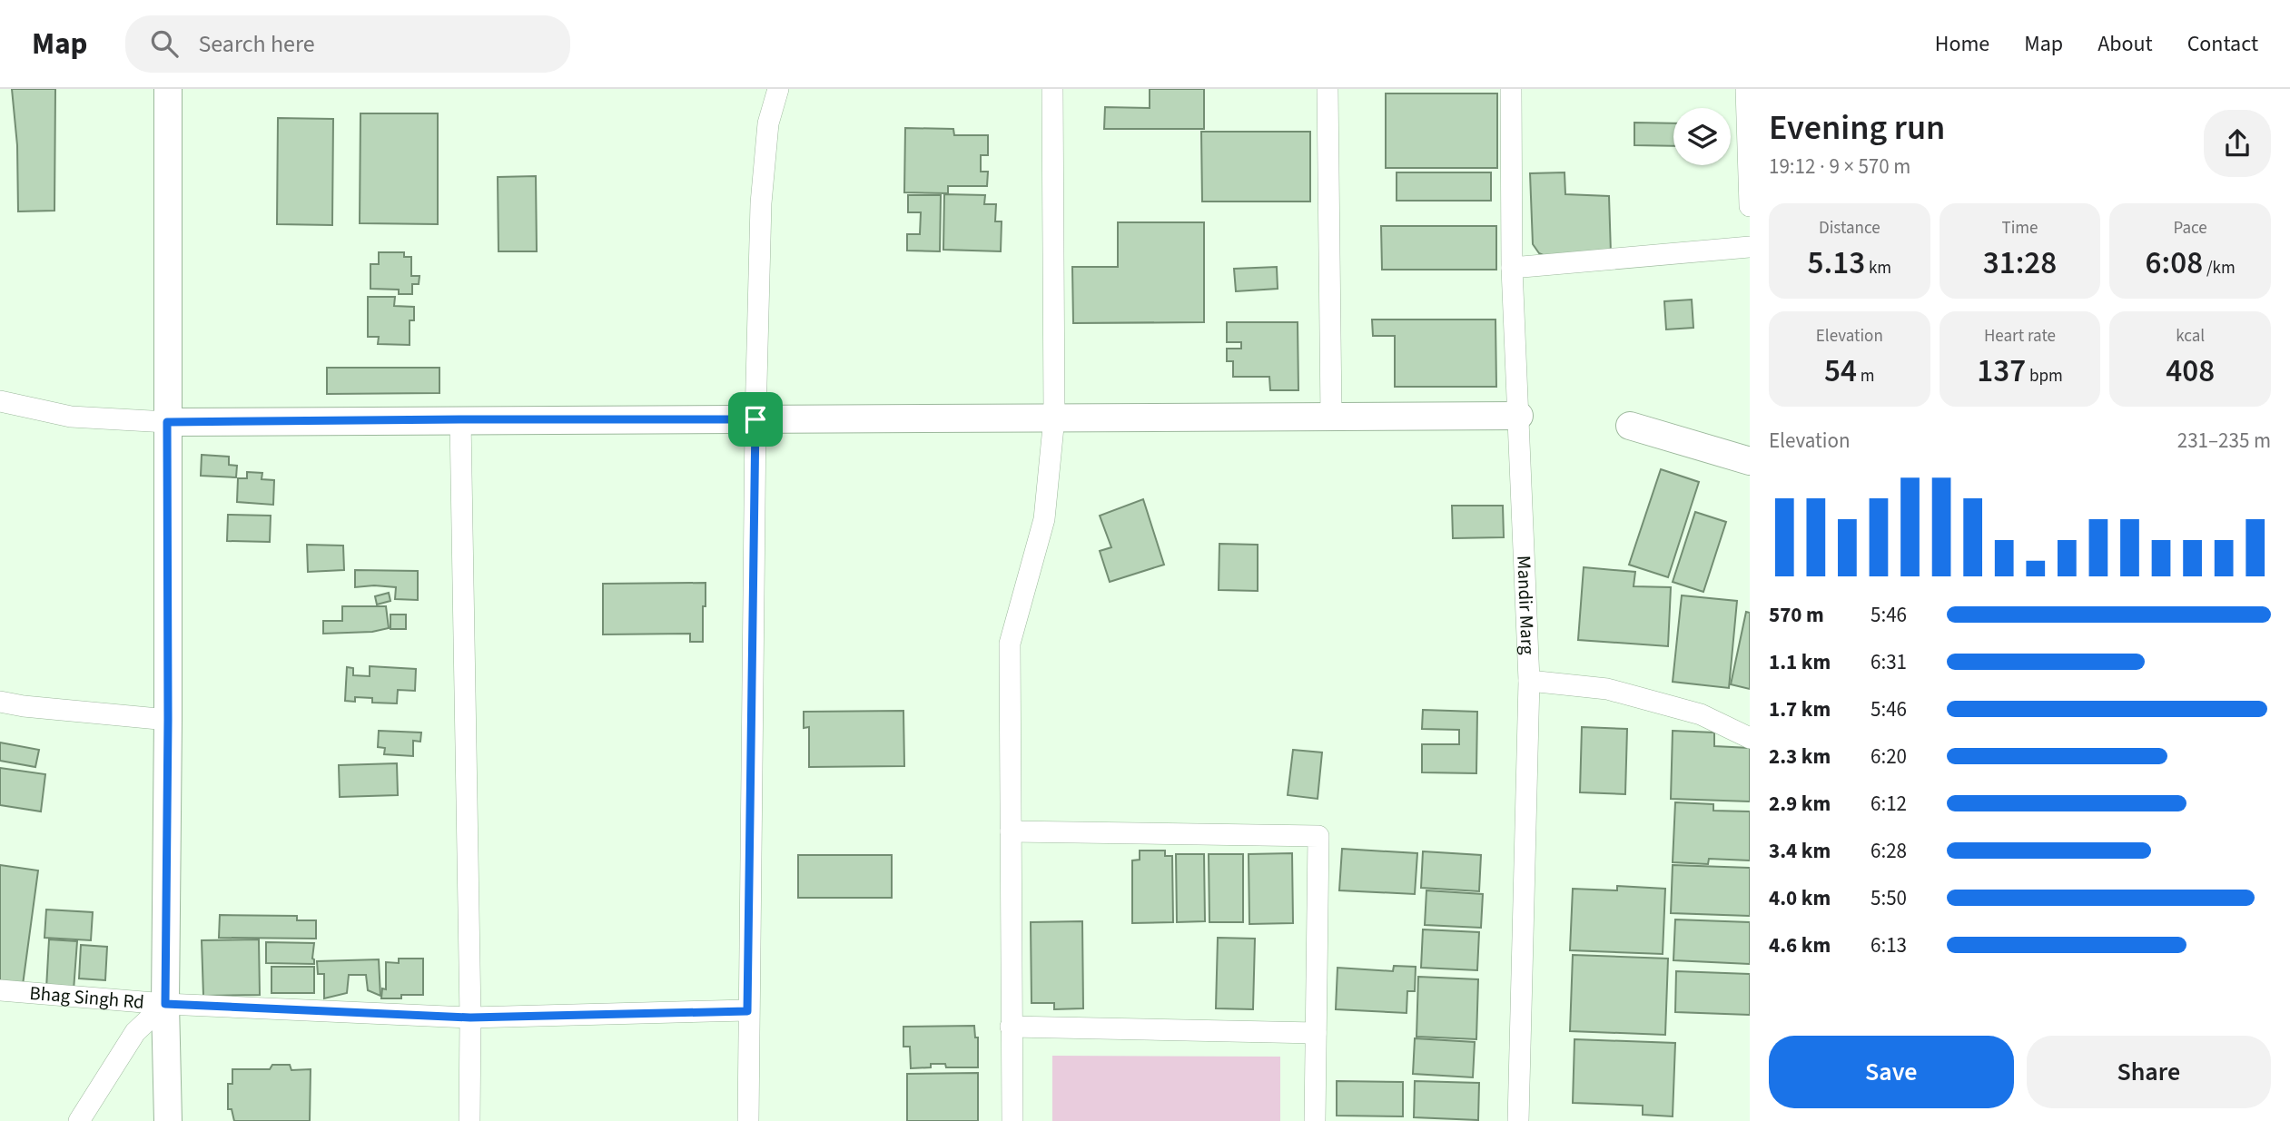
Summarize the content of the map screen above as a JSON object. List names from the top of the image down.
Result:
{
  "streets": {
    "street": ["Mandir Marg", "Bhag Singh Rd"]
  },
  "page": {
    "header": "Map",
    "search": "Search here",
    "nav": [
      "Home",
      "Map",
      "About",
      "Contact"
    ],
    "heading": ["Evening run", "19:12 · 9 × 570 m"],
    "stats": [
      ["Distance", "5.13 km"],
      ["Time", "31:28"],
      ["Pace", "6:08 /km"],
      ["Elevation", "54 m"],
      ["Heart rate", "137 bpm"],
      ["kcal", "408"]
    ],
    "chart": ["Elevation", "231–235 m"],
    "list": [
      {
        "name": "570 m",
        "note": "5:46"
      },
      {
        "name": "1.1 km",
        "note": "6:31"
      },
      {
        "name": "1.7 km",
        "note": "5:46"
      },
      {
        "name": "2.3 km",
        "note": "6:20"
      },
      {
        "name": "2.9 km",
        "note": "6:12"
      },
      {
        "name": "3.4 km",
        "note": "6:28"
      },
      {
        "name": "4.0 km",
        "note": "5:50"
      },
      {
        "name": "4.6 km",
        "note": "6:13"
      }
    ],
    "buttons": ["Save", "Share"]
  }
}
